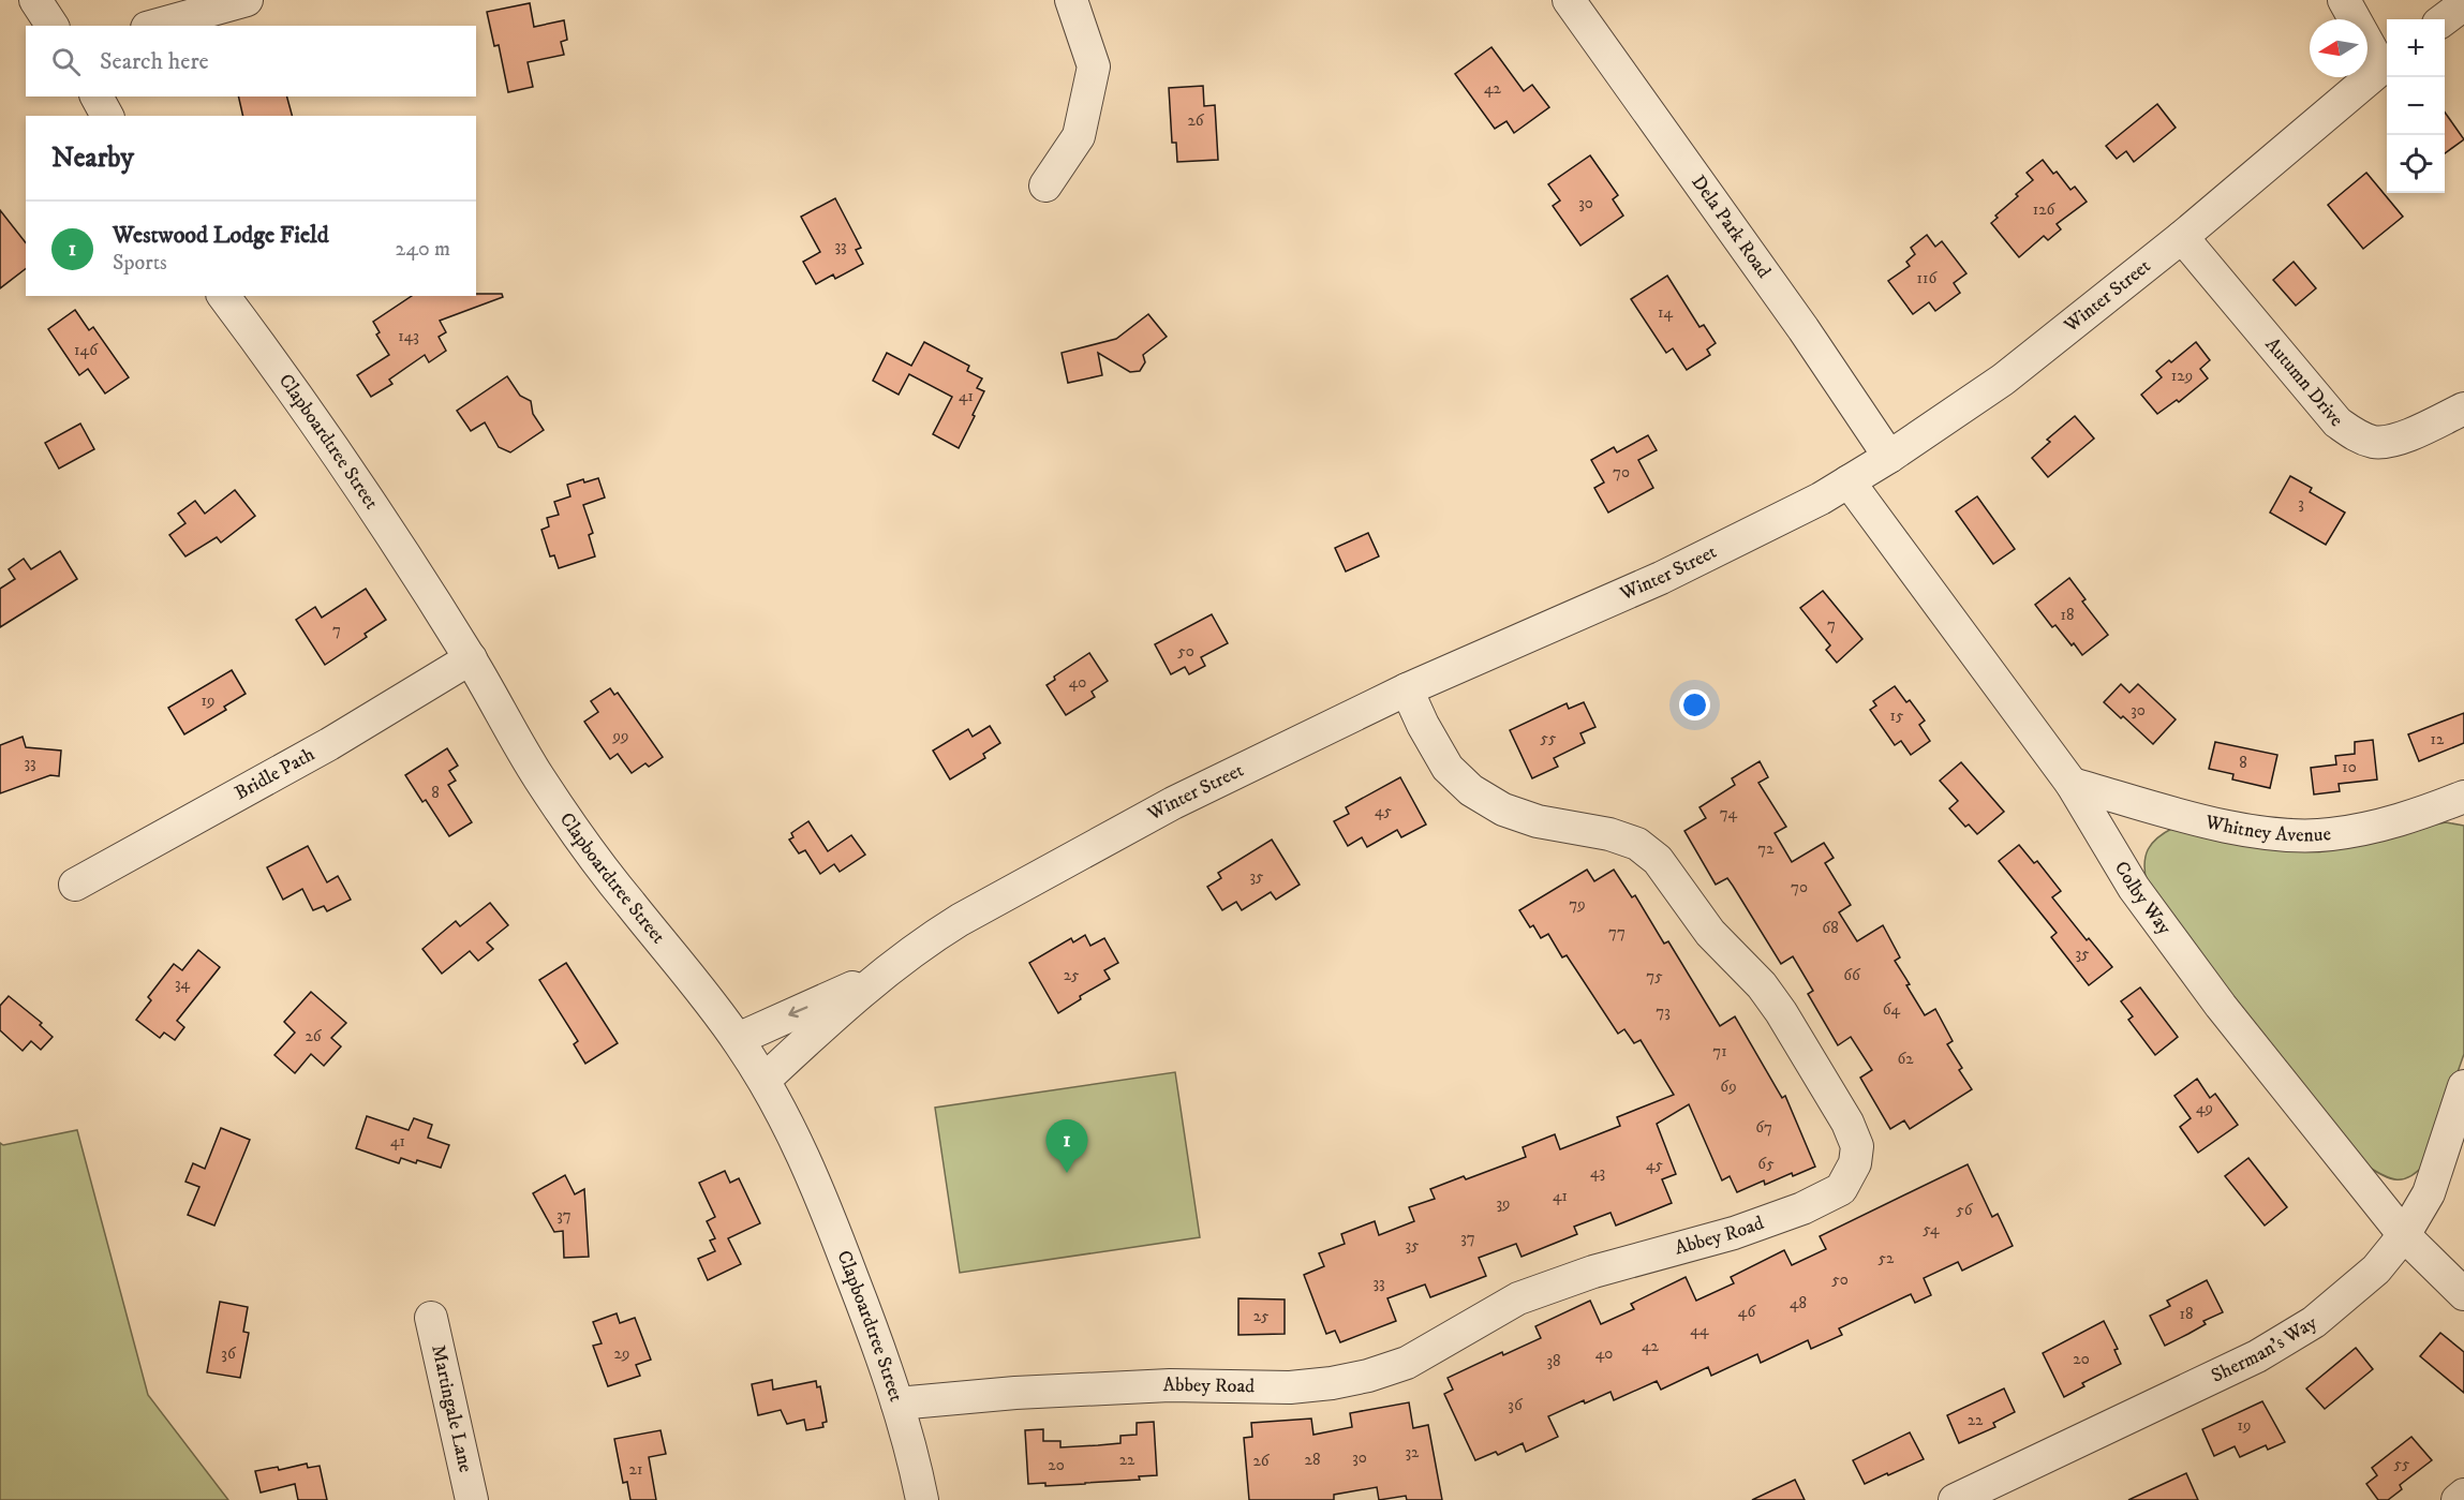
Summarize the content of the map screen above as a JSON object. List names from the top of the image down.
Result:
{
  "streets": {
    "street": [
      "Dela Park Road",
      "Winter Street",
      "Autumn Drive",
      "Clapboardtree Street",
      "Bridle Path",
      "Whitney Avenue",
      "Colby Way",
      "Abbey Road",
      "Sherman's Way",
      "Martingale Lane"
    ]
  },
  "crossings": [
    ["Dela Park Road", "Winter Street"],
    ["Winter Street", "Autumn Drive"],
    ["Winter Street", "Clapboardtree Street"],
    ["Winter Street", "Colby Way"],
    ["Winter Street", "Abbey Road"],
    ["Clapboardtree Street", "Bridle Path"],
    ["Clapboardtree Street", "Abbey Road"],
    ["Whitney Avenue", "Colby Way"],
    ["Colby Way", "Sherman's Way"]
  ],
  "house_numbers": [
    "42",
    "26",
    "30",
    "126",
    "33",
    "116",
    "14",
    "143",
    "146",
    "129",
    "41",
    "70",
    "3",
    "18",
    "7",
    "7",
    "50",
    "40",
    "19",
    "30",
    "15",
    "99",
    "55",
    "12",
    "33",
    "8",
    "10",
    "8",
    "45",
    "74",
    "72",
    "35",
    "70",
    "79",
    "68",
    "77",
    "35",
    "25",
    "66",
    "75",
    "34",
    "64",
    "73",
    "26",
    "71",
    "62",
    "69",
    "49",
    "67",
    "41",
    "65",
    "45",
    "43",
    "41",
    "39",
    "56",
    "37",
    "54",
    "37",
    "35",
    "52",
    "50",
    "33",
    "48",
    "46",
    "18",
    "25",
    "44",
    "42",
    "36",
    "29",
    "40",
    "20",
    "38",
    "36",
    "22",
    "19",
    "32",
    "30",
    "22",
    "28",
    "26",
    "55",
    "20",
    "21"
  ],
  "north": "left",
  "page": {
    "map_buttons": ["+", "−"],
    "search": "Search here",
    "heading": "Nearby",
    "list": [
      {
        "mark": "1",
        "name": "Westwood Lodge Field",
        "note": "Sports",
        "value": "240 m"
      }
    ],
    "pins": "1"
  }
}
